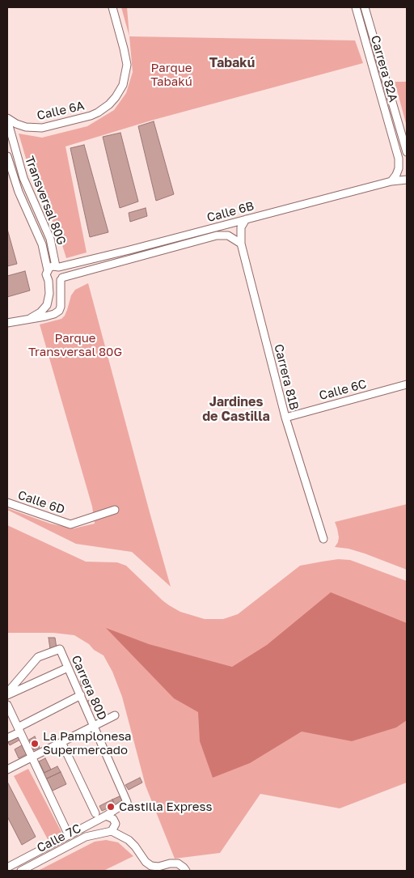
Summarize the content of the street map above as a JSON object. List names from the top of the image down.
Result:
{
  "streets": {
    "street": [
      "Carrera 82A",
      "Calle 6A",
      "Transversal 80G",
      "Calle 6B",
      "Carrera 81B",
      "Calle 6C",
      "Calle 6D",
      "Carrera 80D",
      "Calle 7C"
    ]
  },
  "crossings": [
    ["Carrera 82A", "Calle 6B"],
    ["Calle 6A", "Transversal 80G"],
    ["Transversal 80G", "Calle 6B"],
    ["Calle 6B", "Carrera 81B"],
    ["Carrera 81B", "Calle 6C"],
    ["Carrera 80D", "Calle 7C"]
  ],
  "districts": ["Tabakú", "Jardines de Castilla"],
  "parks": ["Parque Tabakú", "Parque Transversal 80G"],
  "places": ["La Pamplonesa Supermercado", "Castilla Express"]
}
